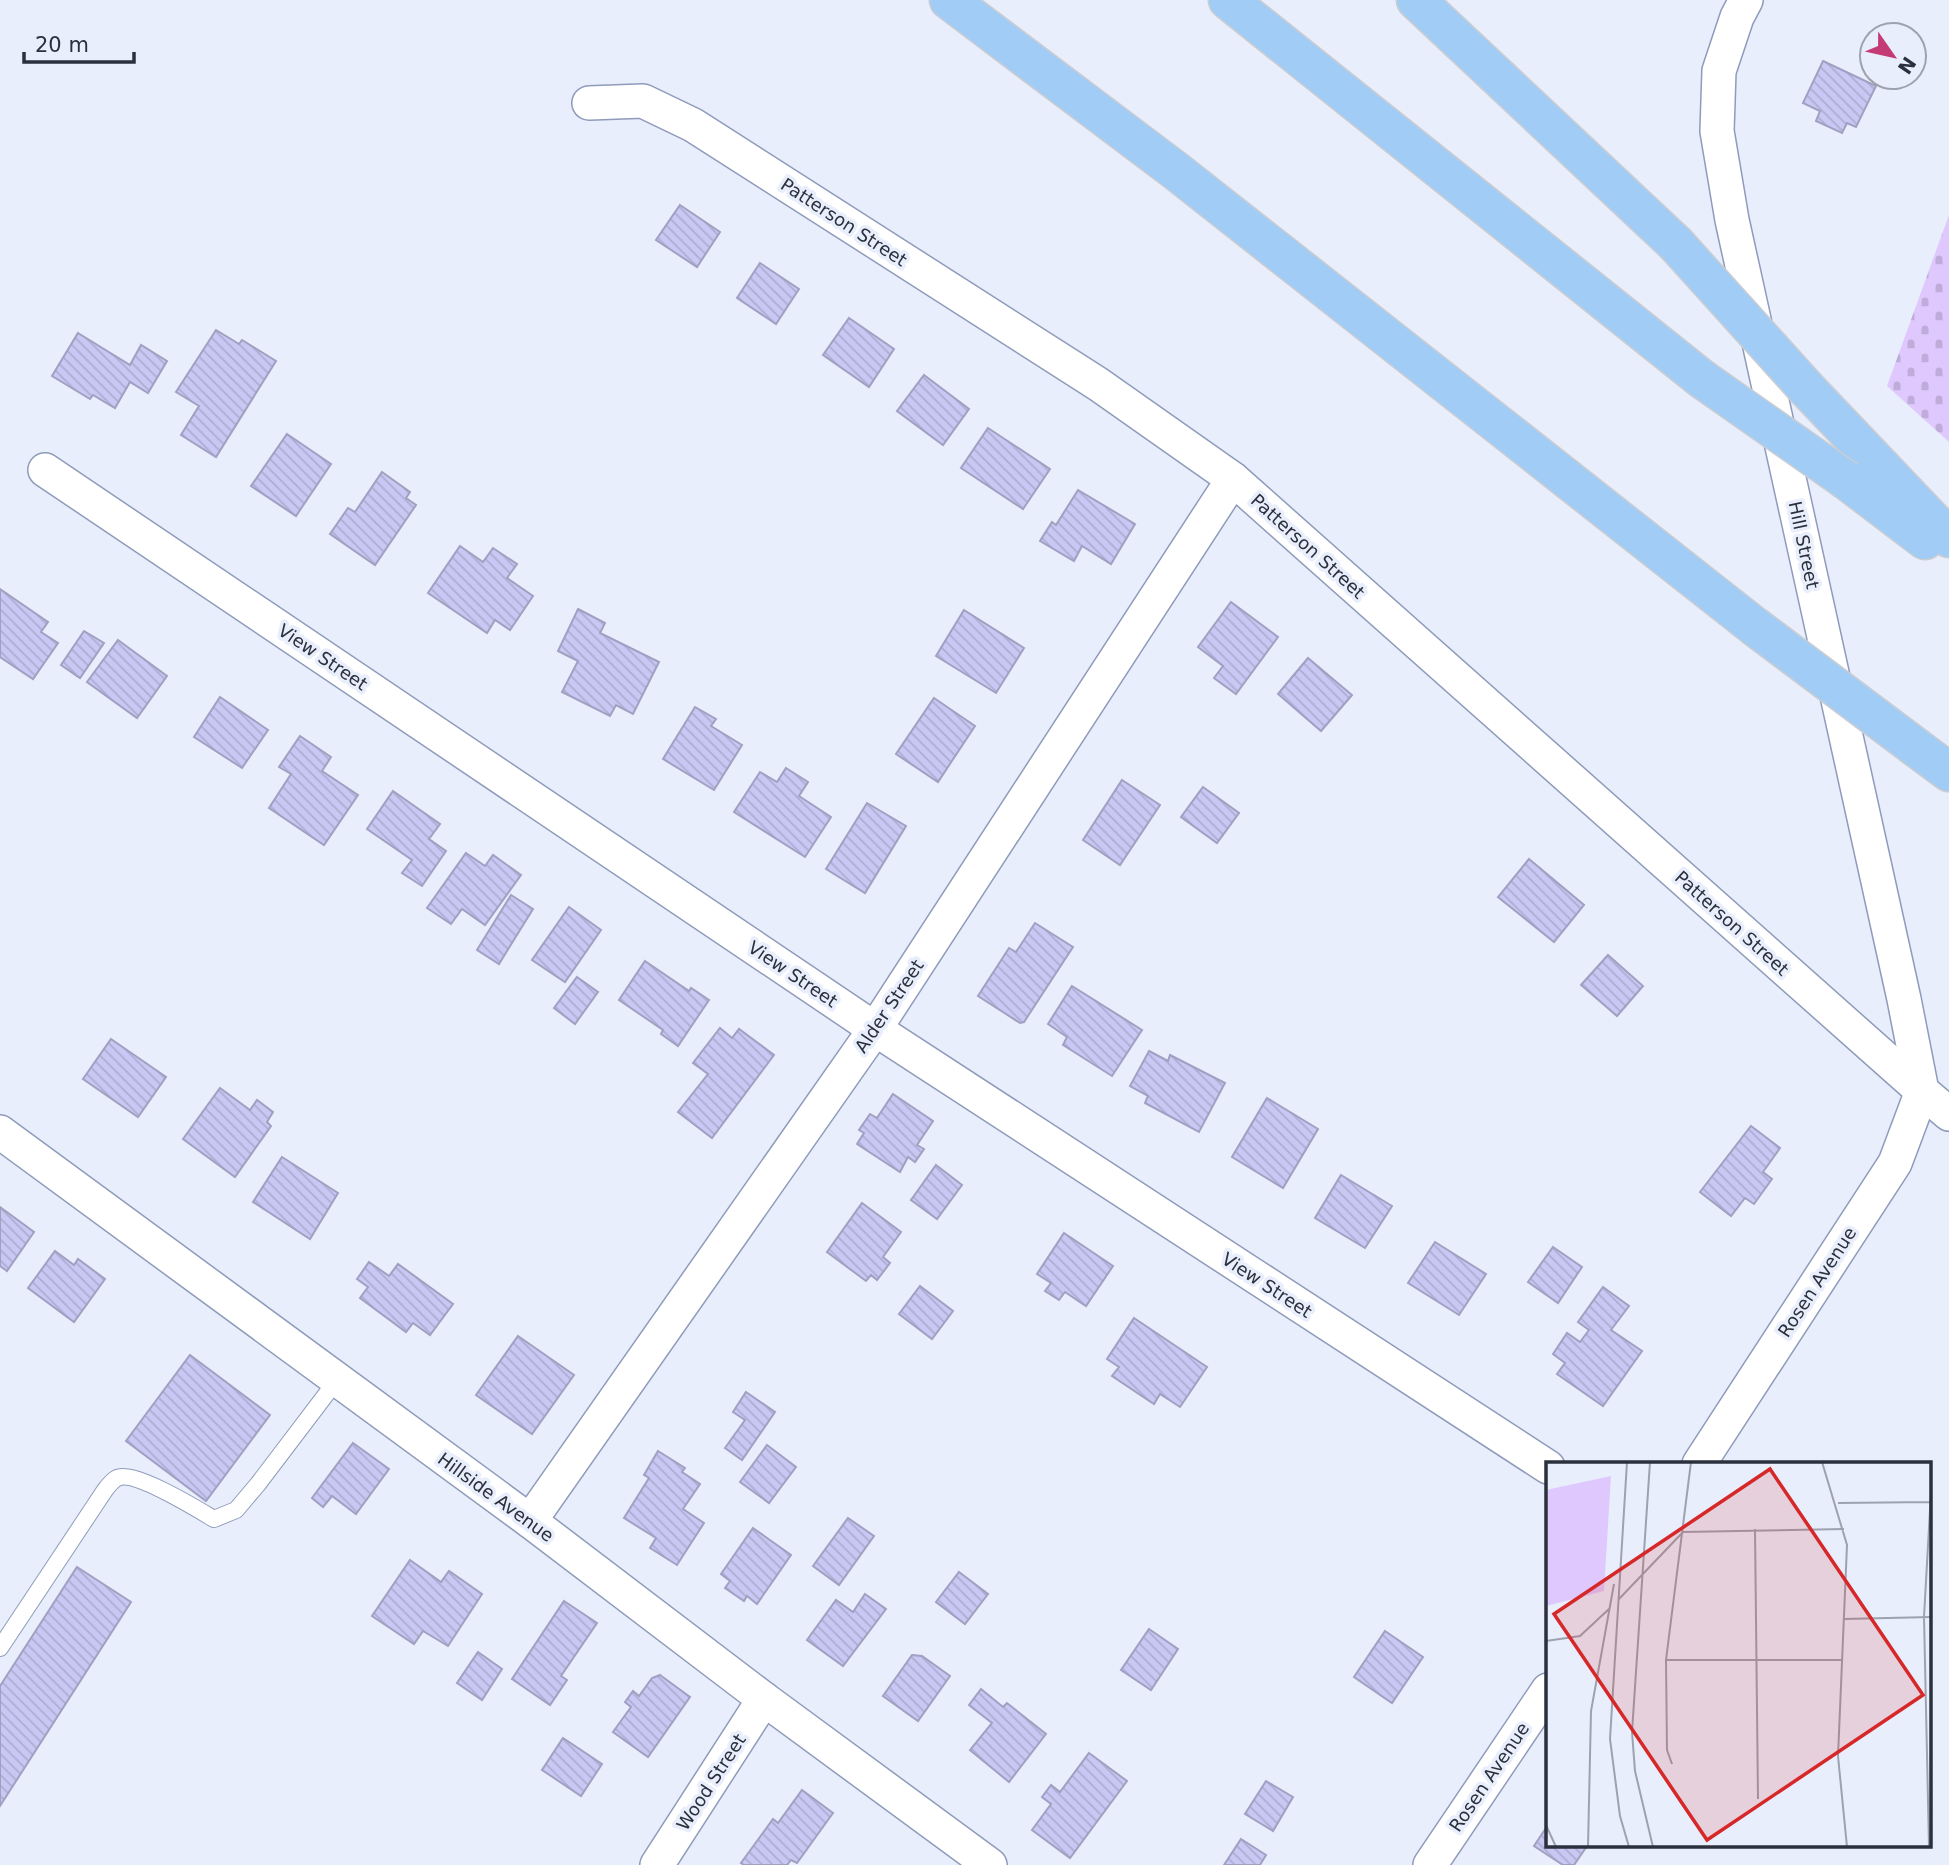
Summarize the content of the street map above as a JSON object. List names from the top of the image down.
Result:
{
  "streets": {
    "street": [
      "Patterson Street",
      "Hill Street",
      "View Street",
      "Alder Street",
      "Rosen Avenue",
      "Hillside Avenue",
      "Wood Street"
    ]
  },
  "crossings": [
    ["Patterson Street", "Hill Street"],
    ["Patterson Street", "Alder Street"],
    ["Patterson Street", "Rosen Avenue"],
    ["Hill Street", "Rosen Avenue"],
    ["View Street", "Alder Street"],
    ["Alder Street", "Hillside Avenue"],
    ["Hillside Avenue", "Wood Street"]
  ],
  "scale_bar": "20 m",
  "north": "bottom right"
}
